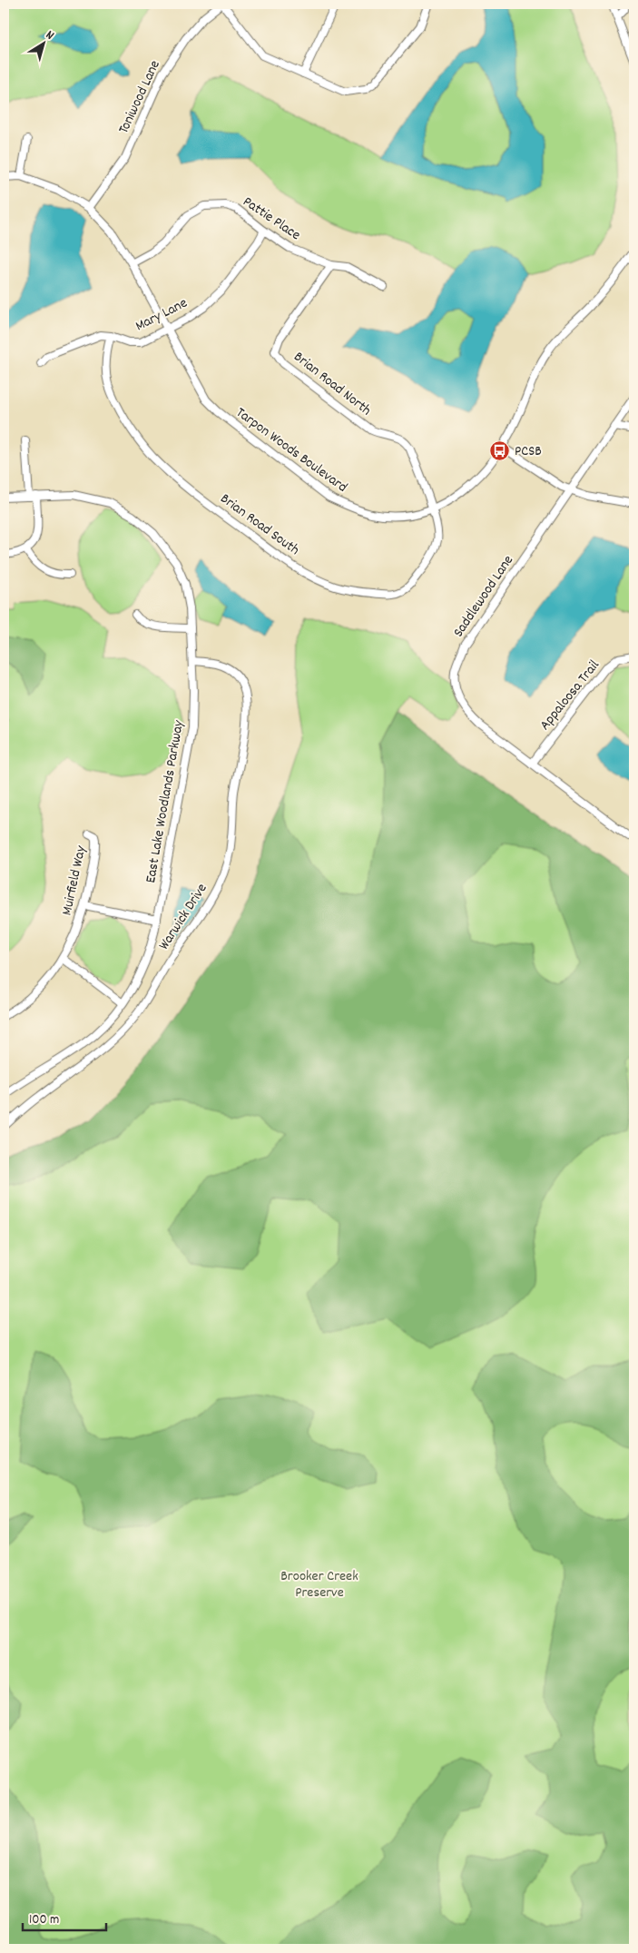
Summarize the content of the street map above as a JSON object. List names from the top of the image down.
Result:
{
  "streets": {
    "street": [
      "Toniwood Lane",
      "Pattie Place",
      "Mary Lane",
      "Brian Road North",
      "Tarpon Woods Boulevard",
      "Brian Road South",
      "Saddlewood Lane",
      "Appaloosa Trail",
      "East Lake Woodlands Parkway",
      "Muirfield Way",
      "Warwick Drive"
    ]
  },
  "crossings": [
    ["Toniwood Lane", "Tarpon Woods Boulevard"],
    ["Pattie Place", "Mary Lane"],
    ["Pattie Place", "Brian Road North"],
    ["Pattie Place", "Tarpon Woods Boulevard"],
    ["Mary Lane", "Tarpon Woods Boulevard"],
    ["Mary Lane", "Brian Road South"],
    ["Brian Road North", "Tarpon Woods Boulevard"],
    ["Brian Road North", "Brian Road South"],
    ["Tarpon Woods Boulevard", "Brian Road South"],
    ["Saddlewood Lane", "Appaloosa Trail"],
    ["East Lake Woodlands Parkway", "Warwick Drive"]
  ],
  "parks": ["Brooker Creek Preserve"],
  "places": {
    "bus stop": ["PCSB"]
  },
  "scale_bar": "100 m",
  "north": "top right"
}
